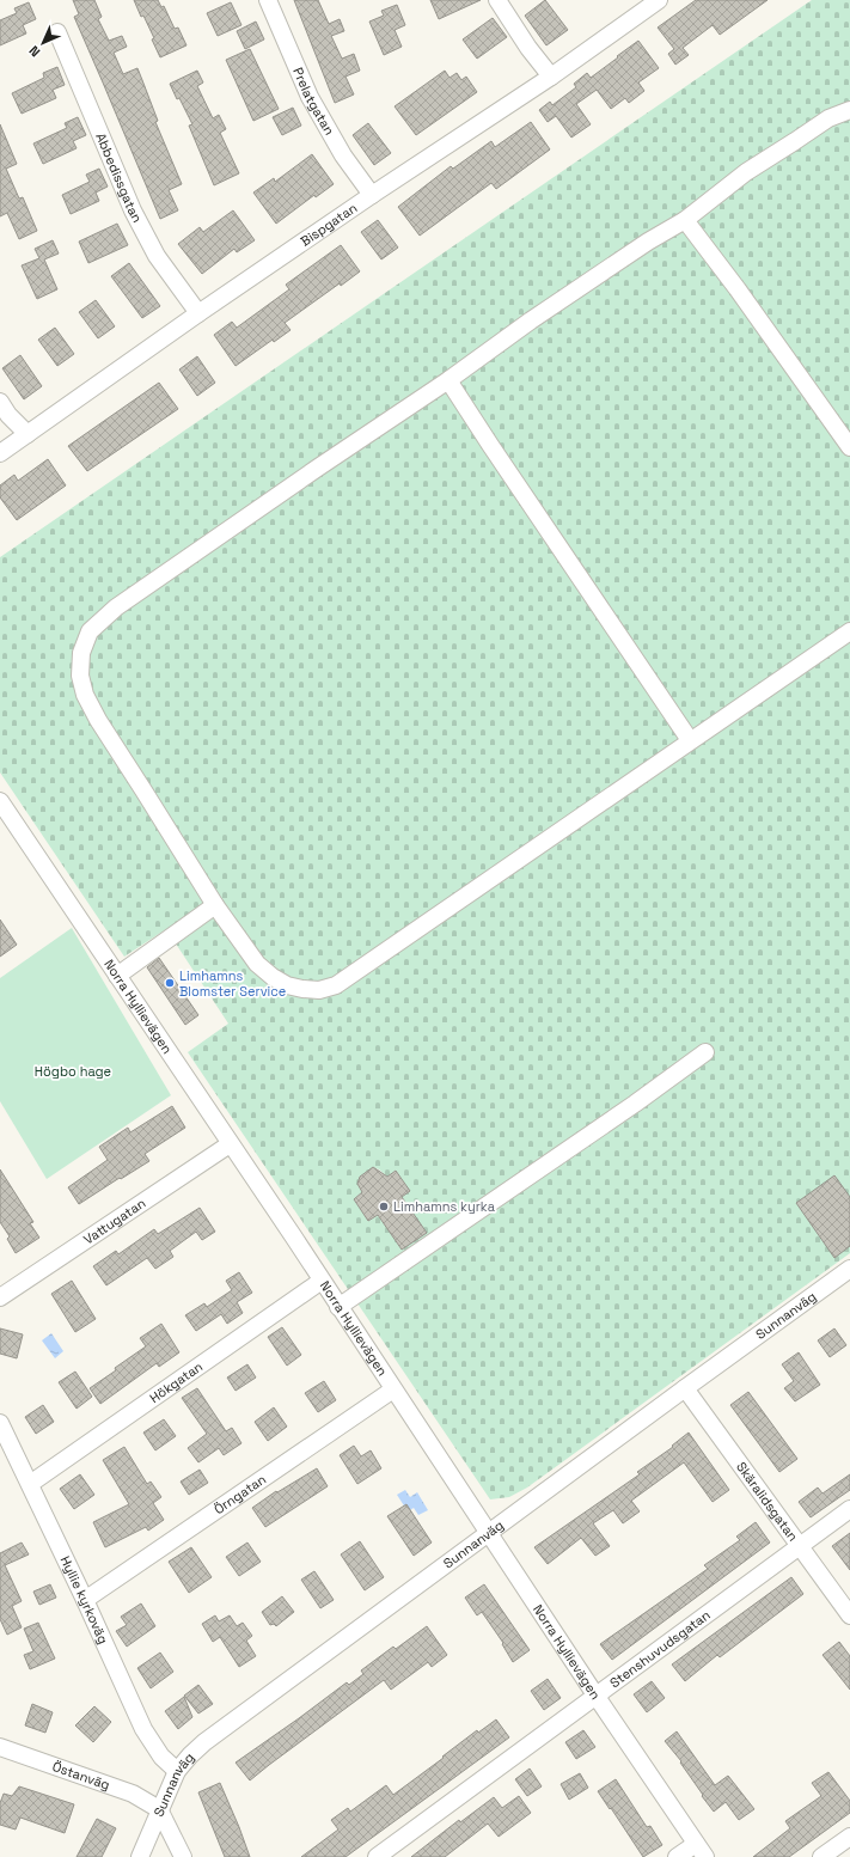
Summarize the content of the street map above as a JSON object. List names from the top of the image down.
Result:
{
  "streets": {
    "street": [
      "Prelatgatan",
      "Abbedissgatan",
      "Bispgatan",
      "Norra Hyllievägen",
      "Vattugatan",
      "Sunnanväg",
      "Hökgatan",
      "Örngatan",
      "Skäralidsgatan",
      "Hyllie kyrkoväg",
      "Stenshuvudsgatan",
      "Östanväg"
    ]
  },
  "crossings": [
    ["Prelatgatan", "Bispgatan"],
    ["Abbedissgatan", "Bispgatan"],
    ["Norra Hyllievägen", "Vattugatan"],
    ["Norra Hyllievägen", "Sunnanväg"],
    ["Norra Hyllievägen", "Hökgatan"],
    ["Norra Hyllievägen", "Örngatan"],
    ["Norra Hyllievägen", "Stenshuvudsgatan"],
    ["Sunnanväg", "Skäralidsgatan"],
    ["Sunnanväg", "Hyllie kyrkoväg"],
    ["Sunnanväg", "Östanväg"],
    ["Hökgatan", "Hyllie kyrkoväg"],
    ["Örngatan", "Hyllie kyrkoväg"],
    ["Skäralidsgatan", "Stenshuvudsgatan"]
  ],
  "parks": ["Högbo hage"],
  "places": ["Limhamns Blomster Service", "Limhamns kyrka"],
  "north": "bottom left"
}
